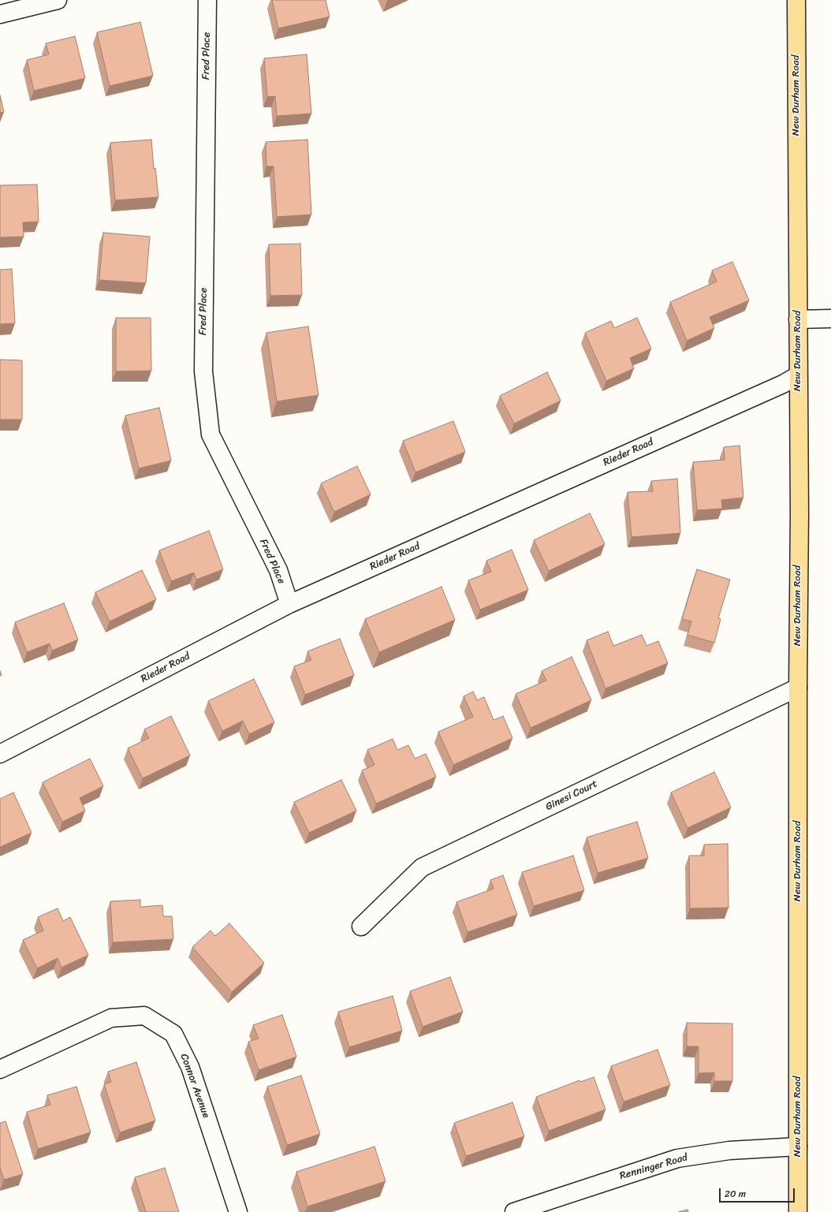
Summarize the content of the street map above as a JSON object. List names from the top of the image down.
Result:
{
  "streets": {
    "main road": ["New Durham Road"],
    "street": [
      "Fred Place",
      "Rieder Road",
      "Ginesi Court",
      "Connor Avenue",
      "Renninger Road"
    ]
  },
  "crossings": [
    ["Fred Place", "Rieder Road"],
    ["New Durham Road", "Rieder Road"],
    ["New Durham Road", "Ginesi Court"],
    ["New Durham Road", "Renninger Road"]
  ],
  "scale_bar": "20 m"
}
